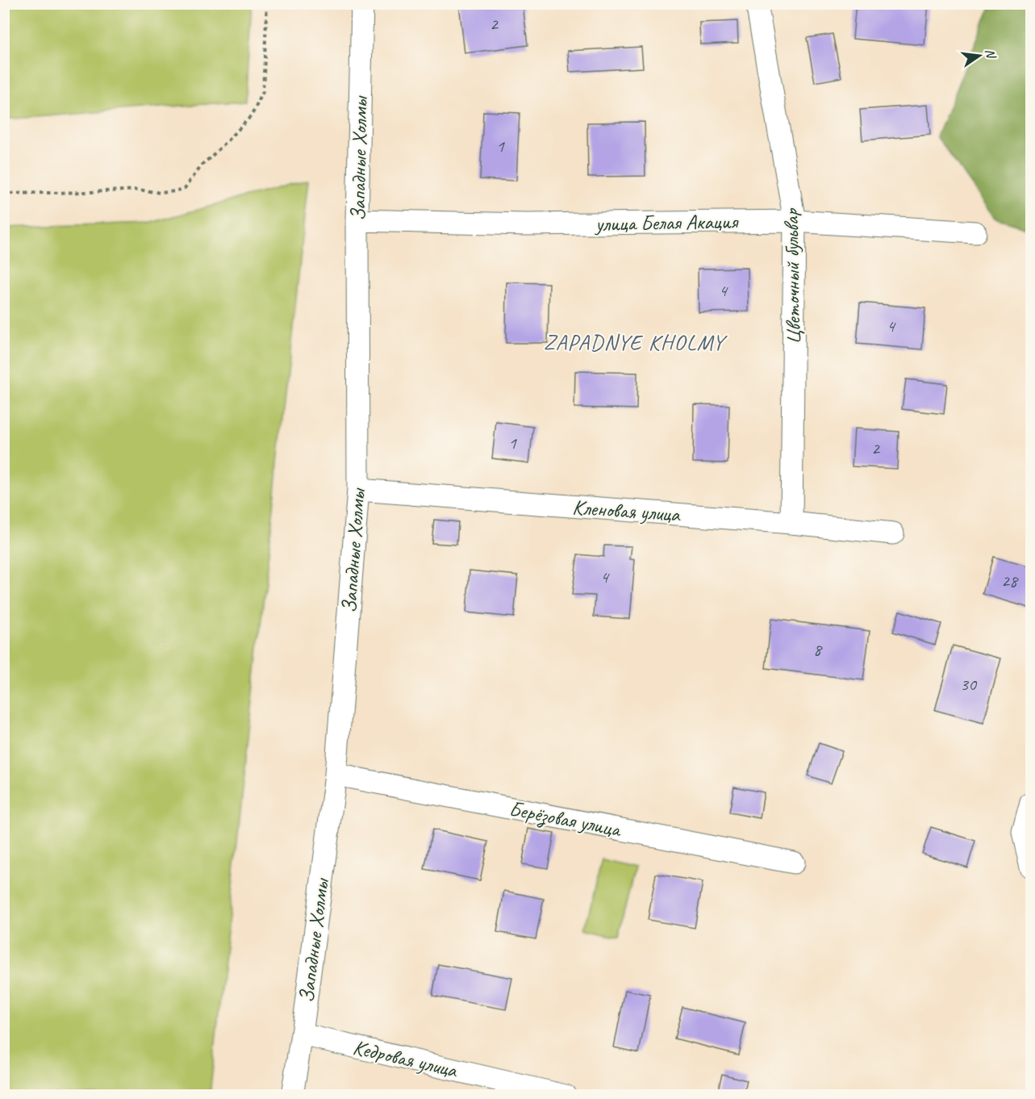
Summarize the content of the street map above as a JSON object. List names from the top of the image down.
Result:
{
  "streets": {
    "street": [
      "Западные Холмы",
      "улица Белая Акация",
      "Цветочный бульвар",
      "Кленовая улица",
      "Берёзовая улица",
      "Кедровая улица"
    ]
  },
  "crossings": [
    ["Западные Холмы", "улица Белая Акация"],
    ["Западные Холмы", "Кленовая улица"],
    ["Западные Холмы", "Берёзовая улица"],
    ["Западные Холмы", "Кедровая улица"],
    ["улица Белая Акация", "Цветочный бульвар"],
    ["Цветочный бульвар", "Кленовая улица"]
  ],
  "districts": ["ZAPADNYE KHOLMY"],
  "house_numbers": [
    "2",
    "1",
    "4",
    "4",
    "1",
    "2",
    "4",
    "28",
    "8",
    "30"
  ],
  "north": "right"
}
